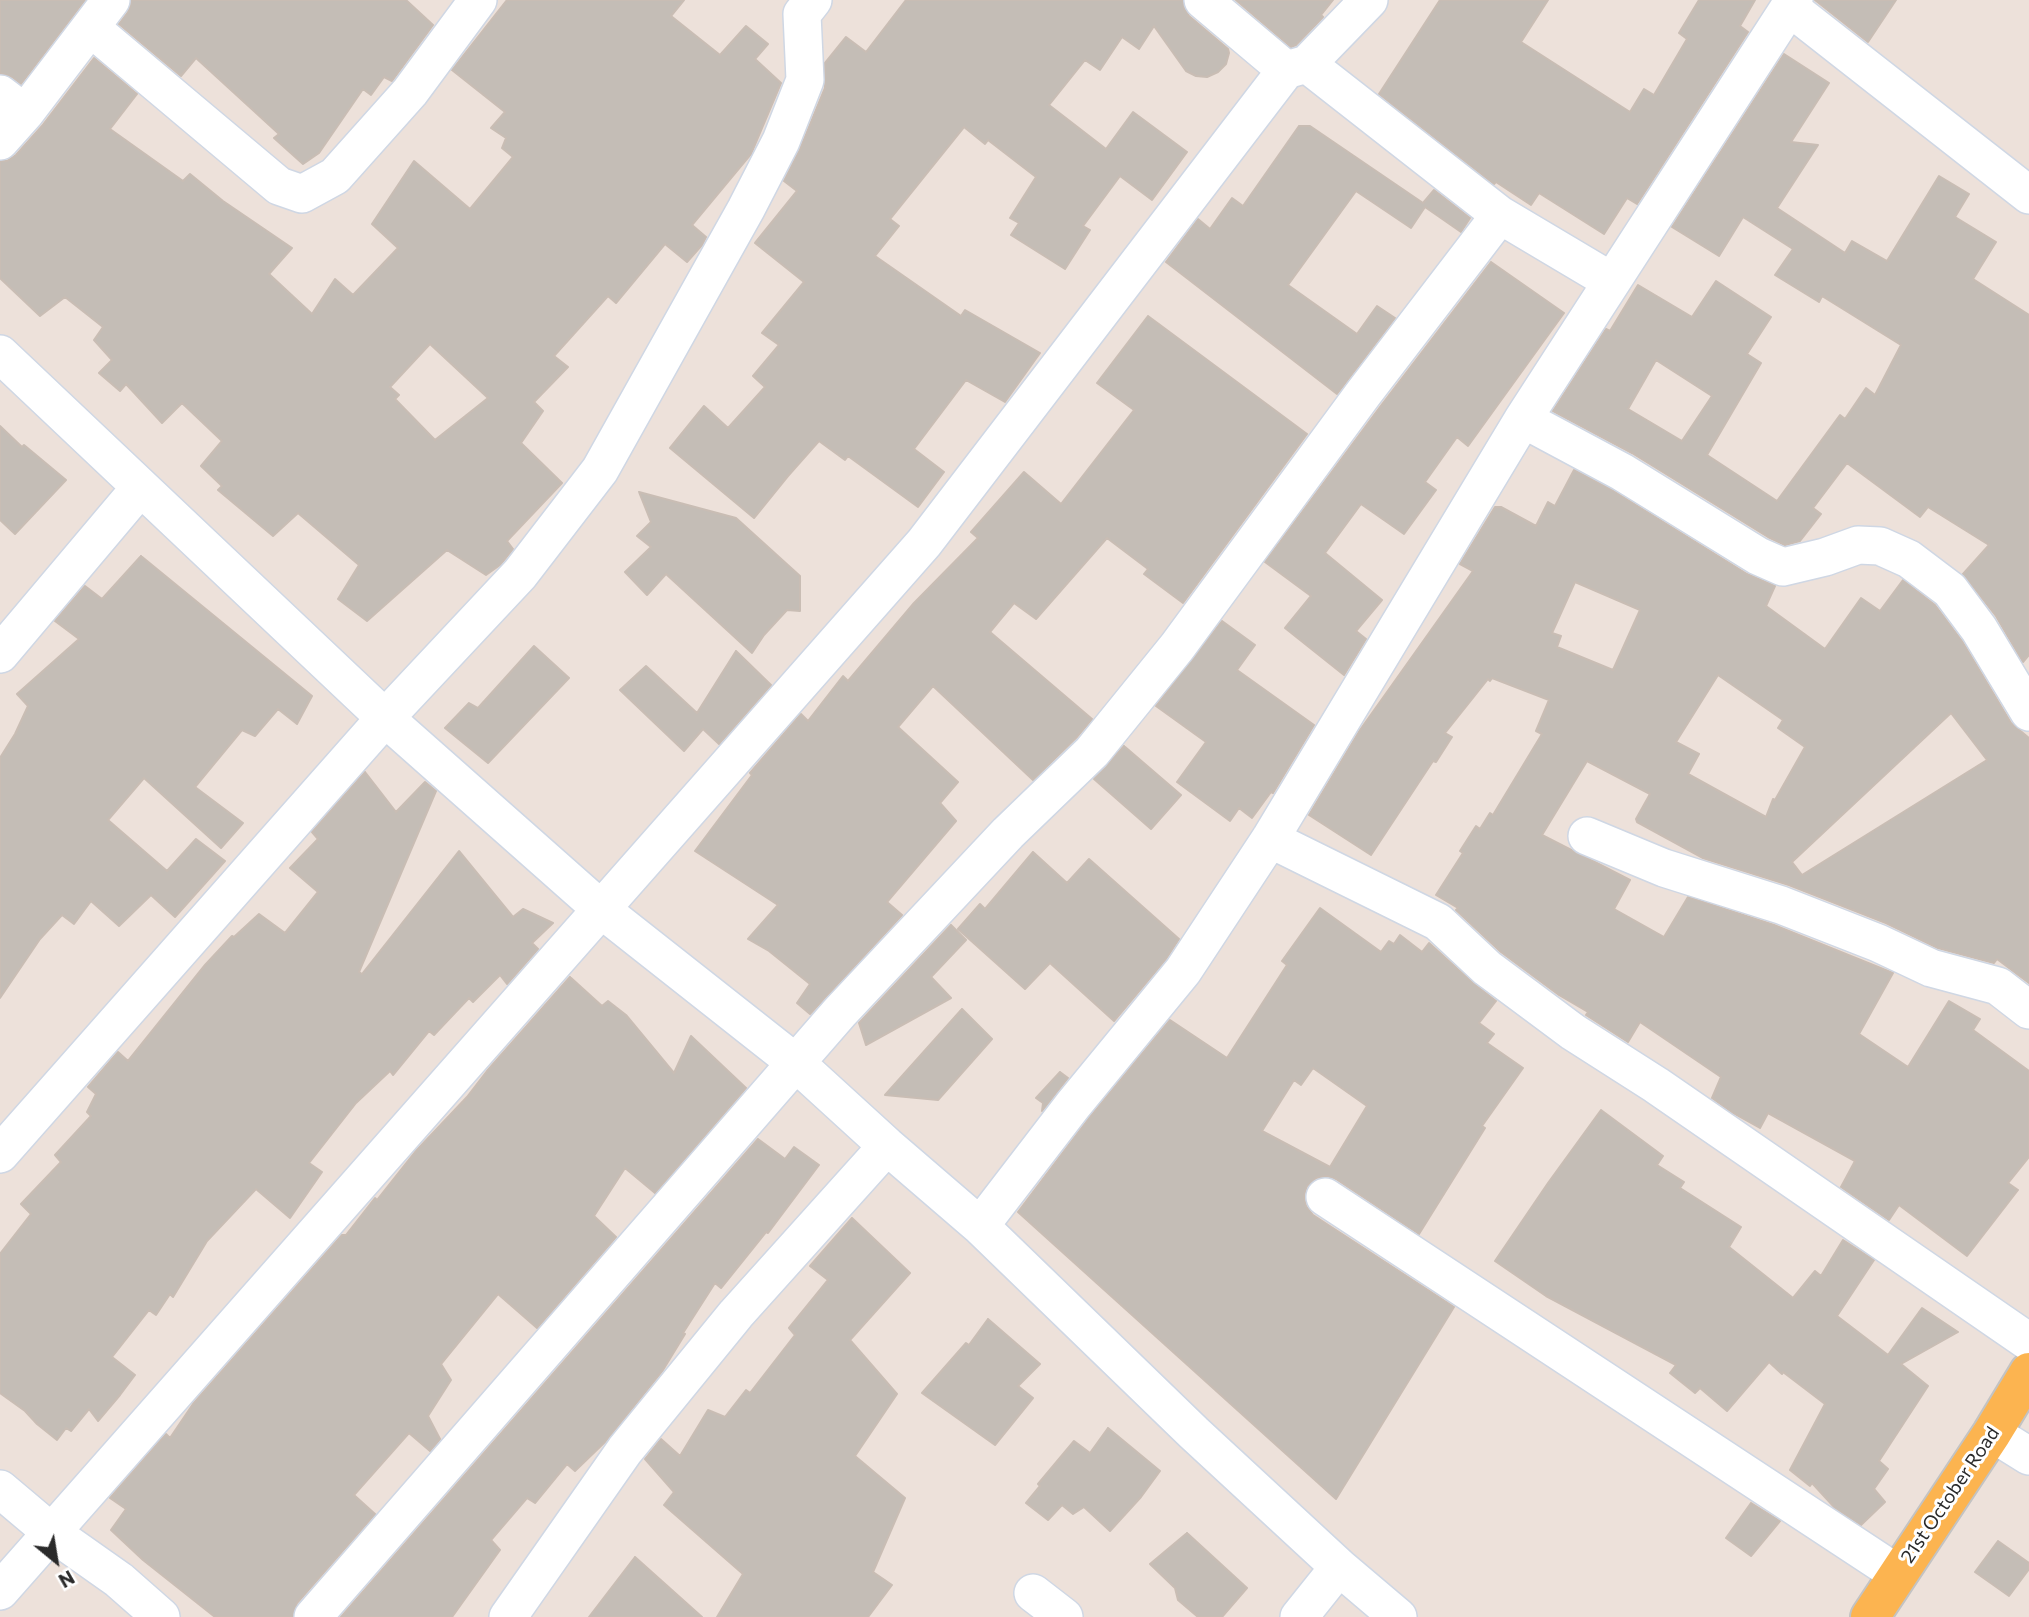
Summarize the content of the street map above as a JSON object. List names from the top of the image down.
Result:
{
  "streets": {
    "main road": ["21st October Road"]
  },
  "north": "bottom right"
}
